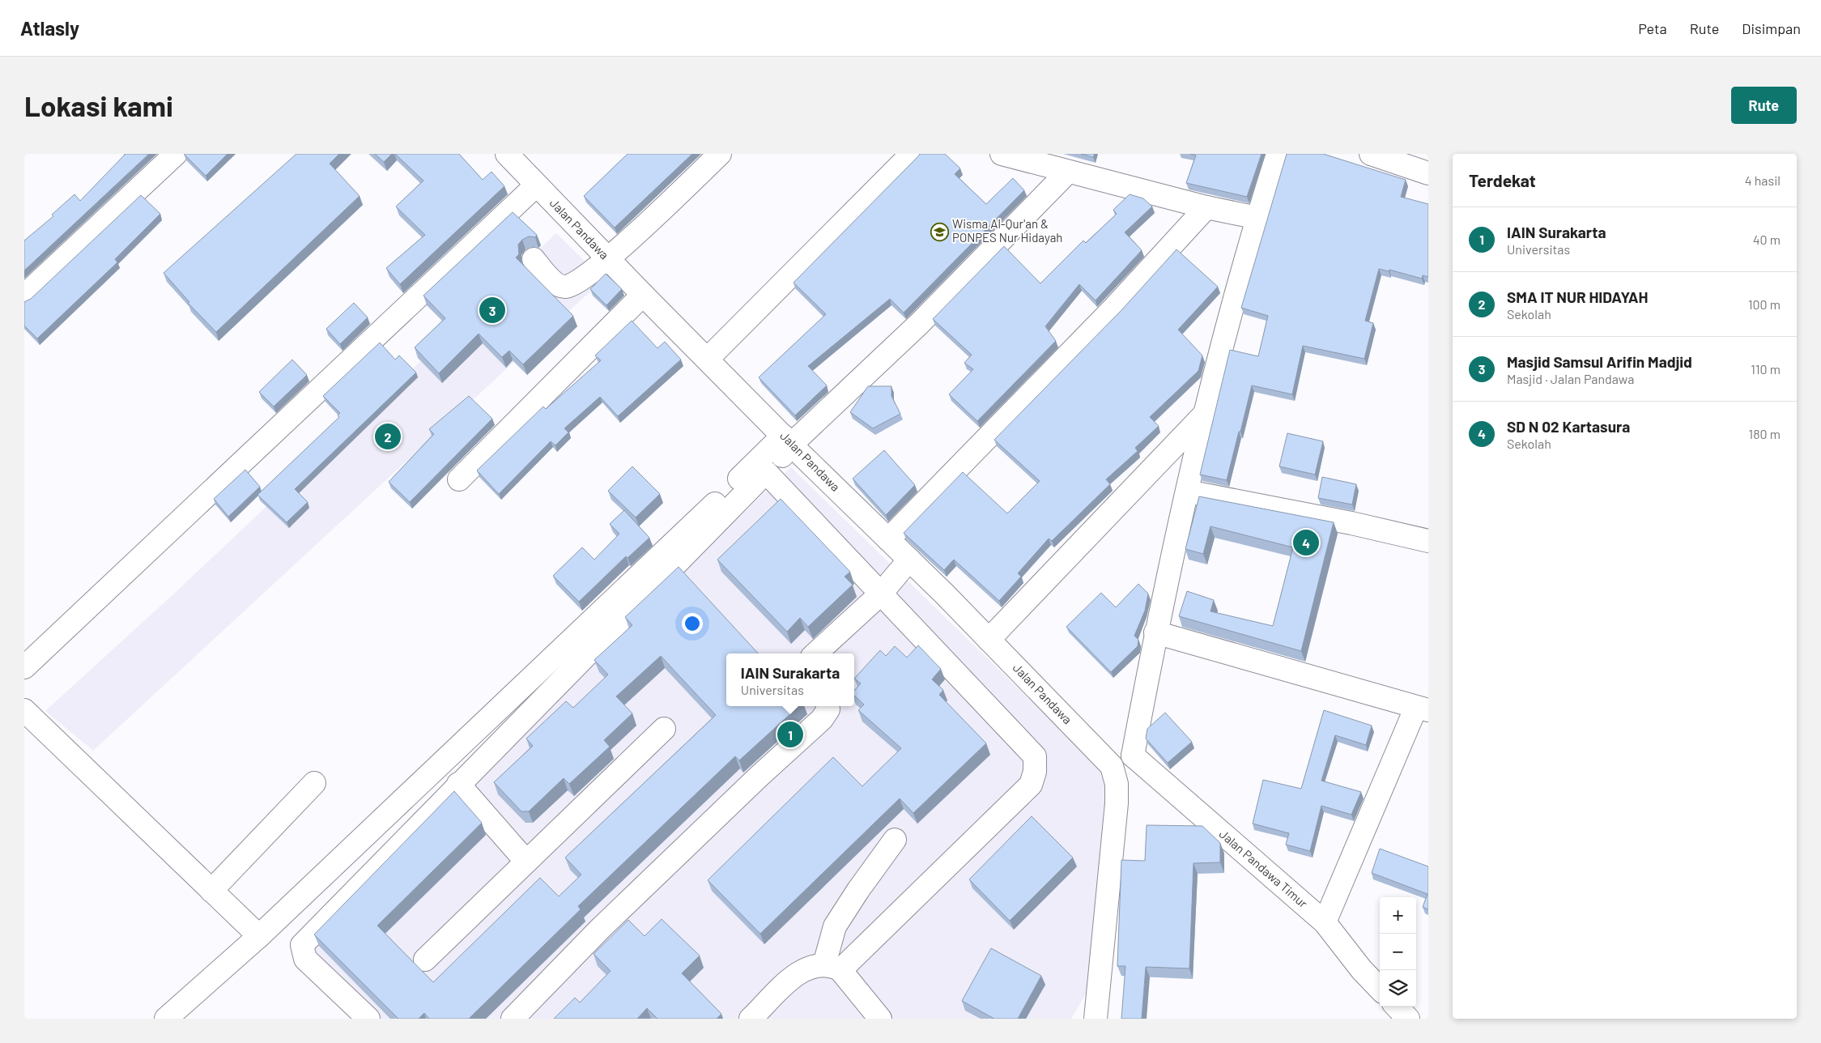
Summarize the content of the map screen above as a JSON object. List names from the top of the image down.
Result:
{
  "streets": {
    "street": ["Jalan Pandawa", "Jalan Pandawa Timur"]
  },
  "places": {
    "school or university": ["Wisma Al-Qur'an & PONPES Nur Hidayah"]
  },
  "page": {
    "header": "Atlasly",
    "nav": ["Peta", "Rute", "Disimpan"],
    "buttons": "Rute",
    "title": "Lokasi kami",
    "heading": ["Terdekat", "4 hasil"],
    "list": [
      {
        "mark": "1",
        "name": "IAIN Surakarta",
        "note": "Universitas",
        "value": "40 m"
      },
      {
        "mark": "2",
        "name": "SMA IT NUR HIDAYAH",
        "note": "Sekolah",
        "value": "100 m"
      },
      {
        "mark": "3",
        "name": "Masjid Samsul Arifin Madjid",
        "note": "Masjid · Jalan Pandawa",
        "value": "110 m"
      },
      {
        "mark": "4",
        "name": "SD N 02 Kartasura",
        "note": "Sekolah",
        "value": "180 m"
      }
    ],
    "pins": [
      "3",
      "2",
      "4",
      "1"
    ],
    "popup": ["IAIN Surakarta", "Universitas"],
    "map_buttons": ["+", "−"]
  }
}
